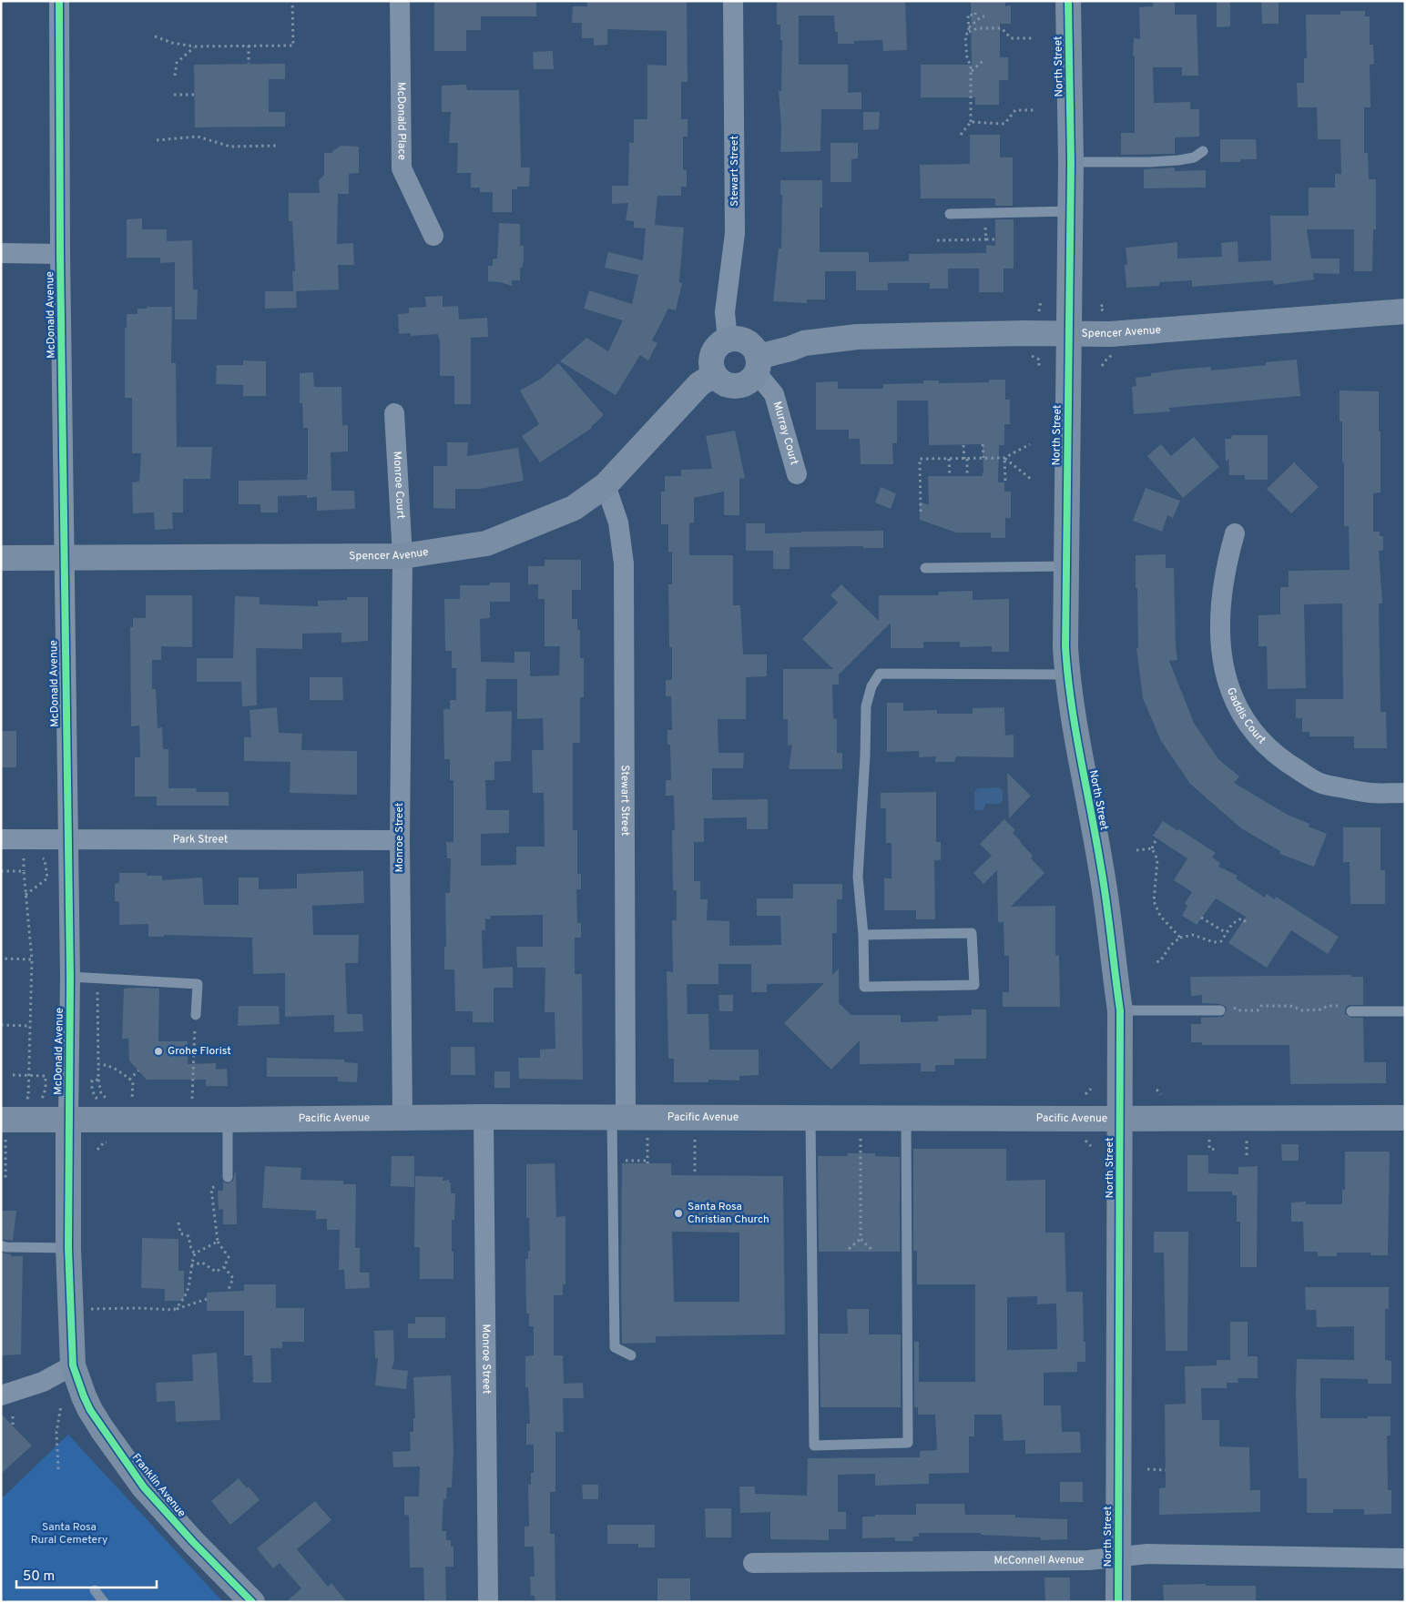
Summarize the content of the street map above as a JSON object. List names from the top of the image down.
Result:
{
  "streets": {
    "street": [
      "North Street",
      "McDonald Place",
      "Stewart Street",
      "McDonald Avenue",
      "Spencer Avenue",
      "Murray Court",
      "Monroe Court",
      "Gaddis Court",
      "Monroe Street",
      "Park Street",
      "Pacific Avenue",
      "Franklin Avenue",
      "McConnell Avenue"
    ]
  },
  "crossings": [
    ["North Street", "Spencer Avenue"],
    ["North Street", "Pacific Avenue"],
    ["North Street", "McConnell Avenue"],
    ["Stewart Street", "Spencer Avenue"],
    ["Stewart Street", "Murray Court"],
    ["Stewart Street", "Pacific Avenue"],
    ["McDonald Avenue", "Spencer Avenue"],
    ["McDonald Avenue", "Park Street"],
    ["McDonald Avenue", "Pacific Avenue"],
    ["McDonald Avenue", "Franklin Avenue"],
    ["Spencer Avenue", "Murray Court"],
    ["Spencer Avenue", "Monroe Court"],
    ["Spencer Avenue", "Monroe Street"],
    ["Monroe Court", "Monroe Street"],
    ["Monroe Street", "Park Street"],
    ["Monroe Street", "Pacific Avenue"]
  ],
  "parks": ["Santa Rosa Rural Cemetery"],
  "places": ["Grohe Florist", "Santa Rosa Christian Church"],
  "scale_bar": "50 m"
}
